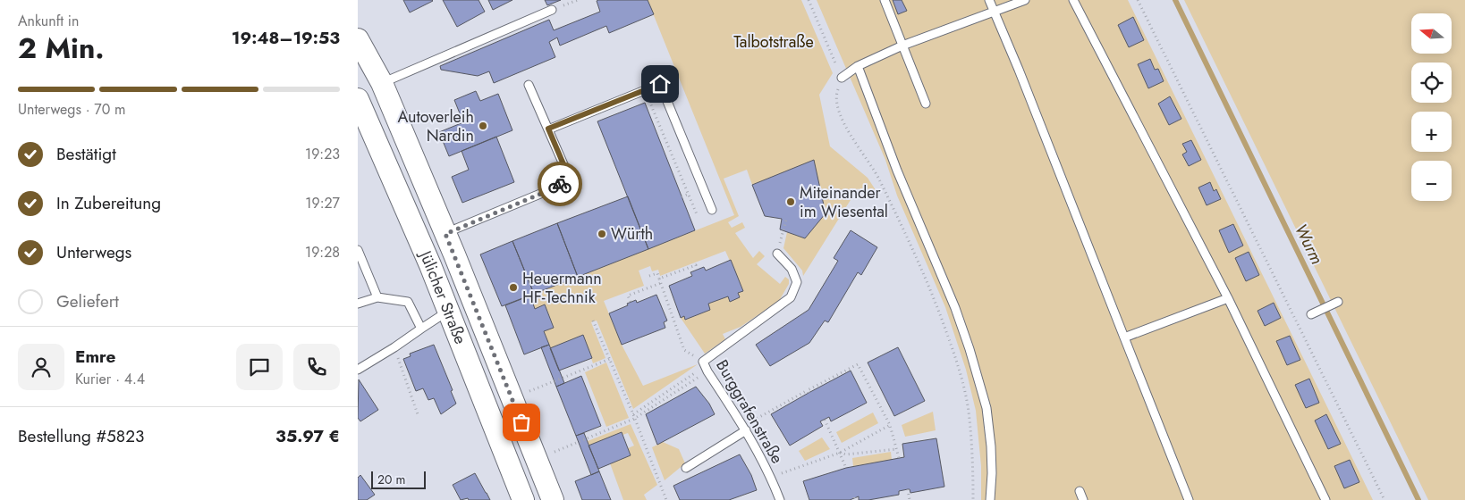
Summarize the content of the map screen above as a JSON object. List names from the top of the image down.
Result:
{
  "streets": {
    "main road": ["Jülicher Straße"],
    "lane": ["Burggrafenstraße"]
  },
  "water": ["Wurm"],
  "parks": ["Talbotstraße"],
  "places": [
    "Autoverleih Nardin",
    "Miteinander im Wiesental",
    "Würth",
    "Heuermann HF-Technik"
  ],
  "scale_bar": "20 m",
  "north": "left",
  "page": {
    "heading": ["2 Min.", "Ankunft in", "19:48–19:53"],
    "panel": [
      "Emre",
      "Kurier · 4.4",
      "Bestellung #5823",
      "35.97 €"
    ],
    "map_buttons": ["+", "−"],
    "bar": "Unterwegs · 70 m",
    "list": [
      ["Bestätigt", "19:23"],
      ["In Zubereitung", "19:27"],
      ["Unterwegs", "19:28"],
      "Geliefert"
    ],
    "scale": "20 m"
  }
}
